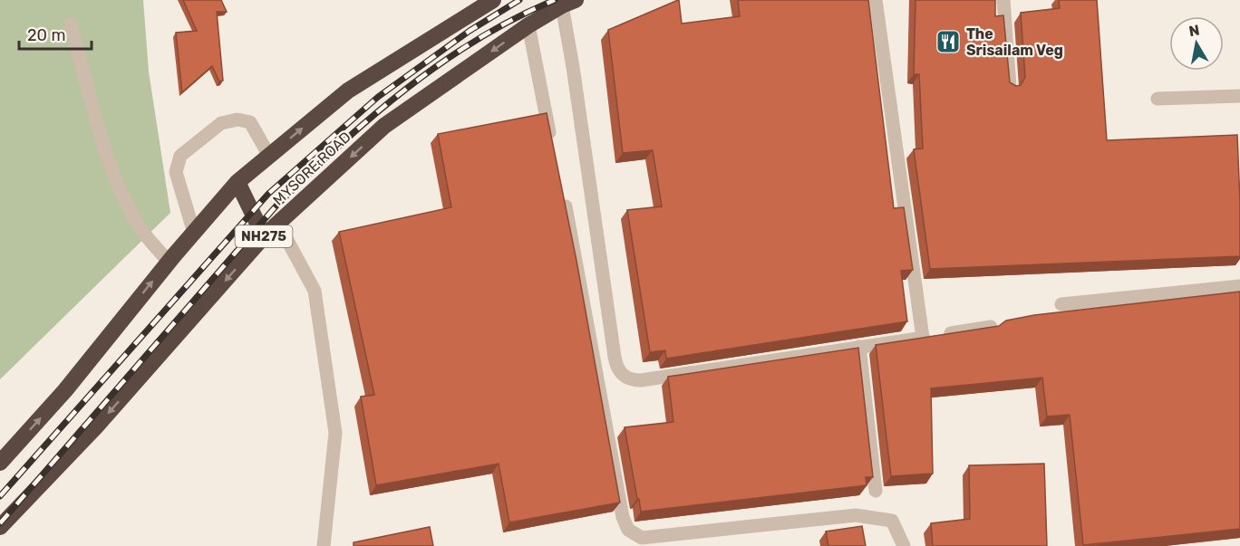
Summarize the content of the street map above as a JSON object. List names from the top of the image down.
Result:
{
  "streets": {
    "highway": ["MYSORE ROAD", "NH275"]
  },
  "places": {
    "restaurant": ["The Srisailam Veg"]
  },
  "scale_bar": "20 m",
  "north": "top"
}
